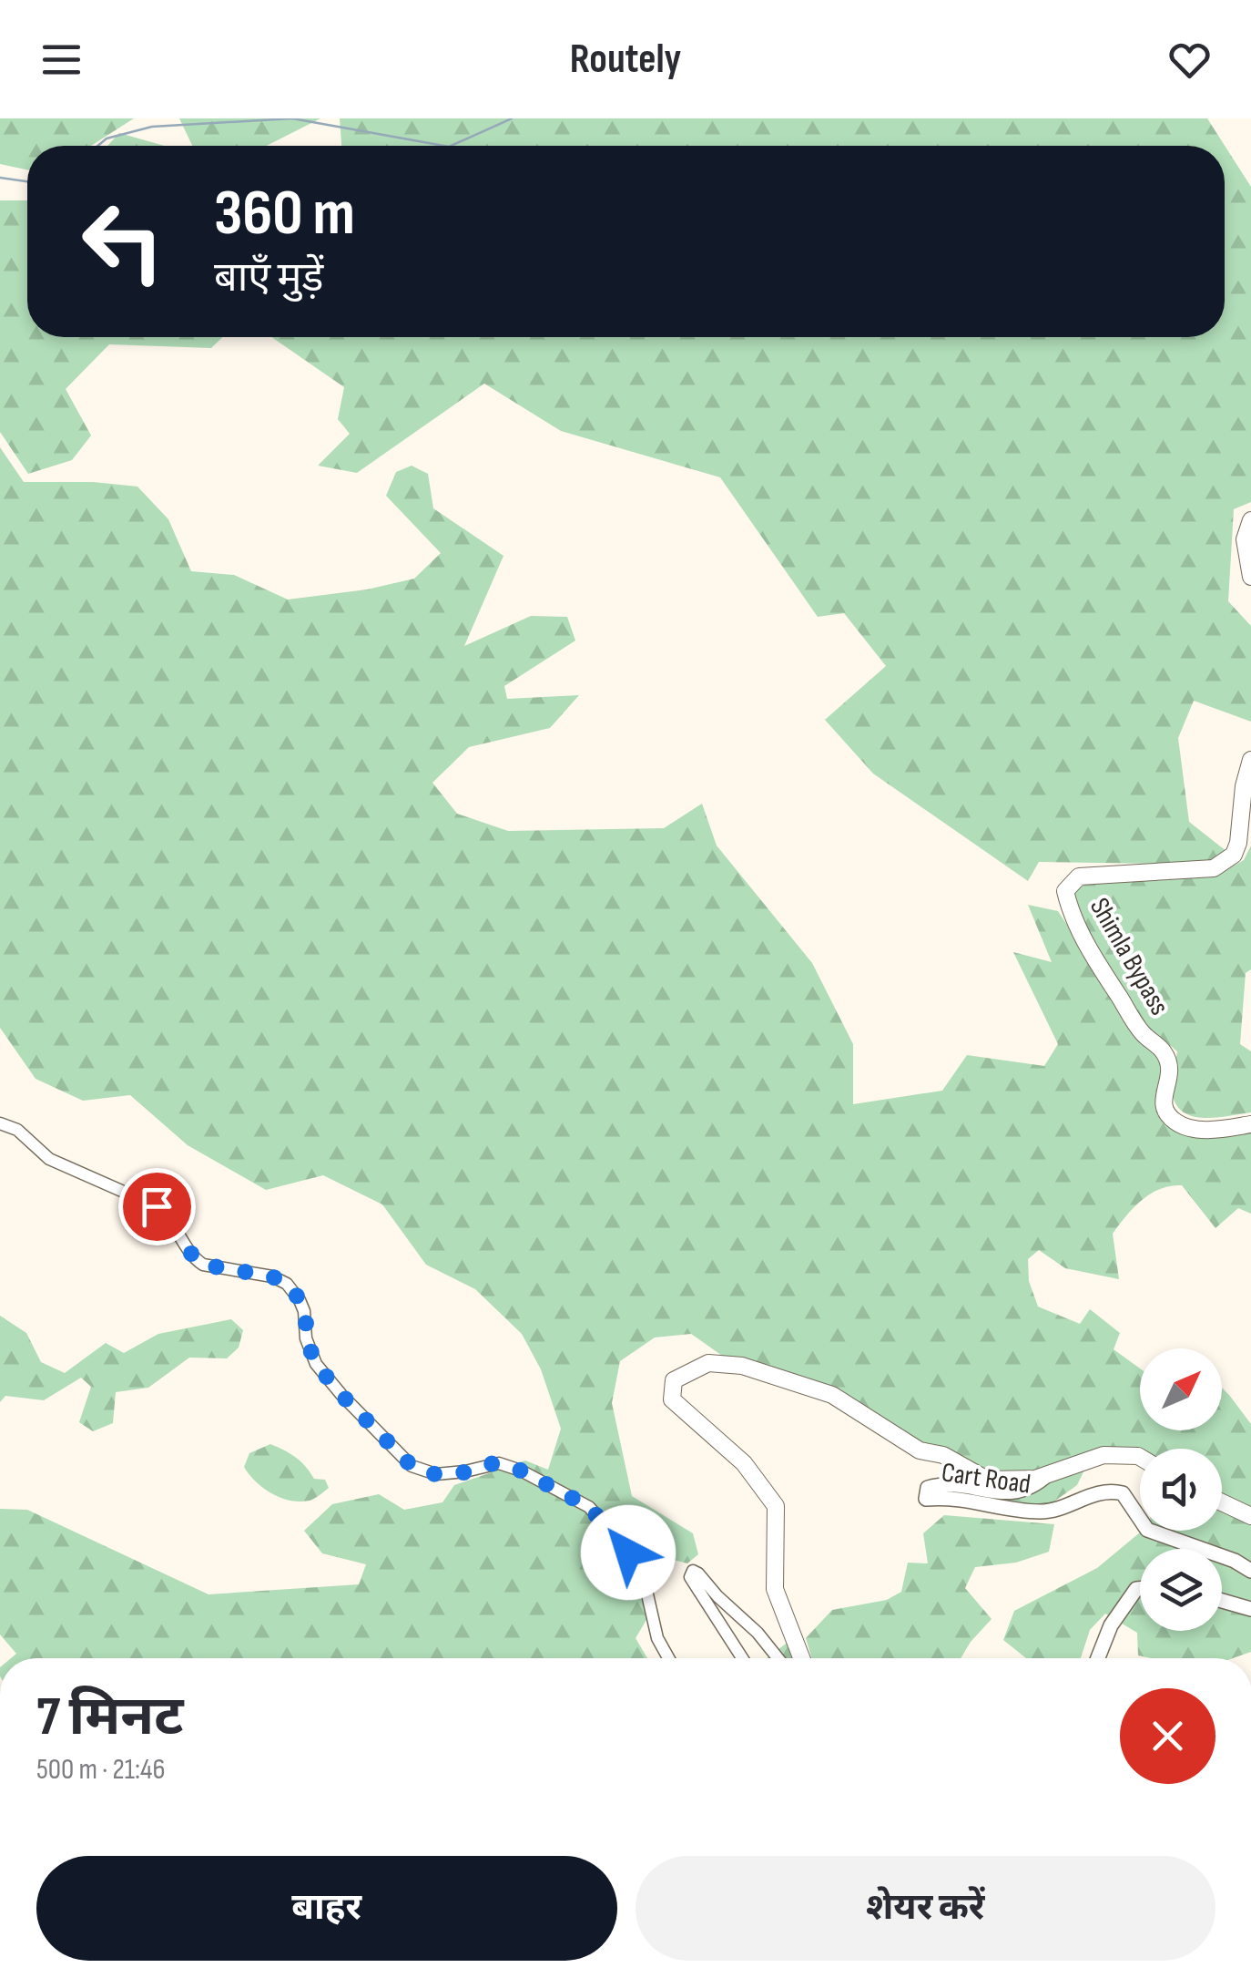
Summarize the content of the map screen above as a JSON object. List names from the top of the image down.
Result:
{
  "streets": {
    "highway": ["Shimla Bypass"],
    "main road": ["Cart Road"]
  },
  "north": "top right",
  "page": {
    "header": "Routely",
    "turn": ["360 m", "बाएँ मुड़ें"],
    "heading": ["7 मिनट", "500 m · 21:46"],
    "buttons": ["बाहर", "शेयर करें"]
  }
}
